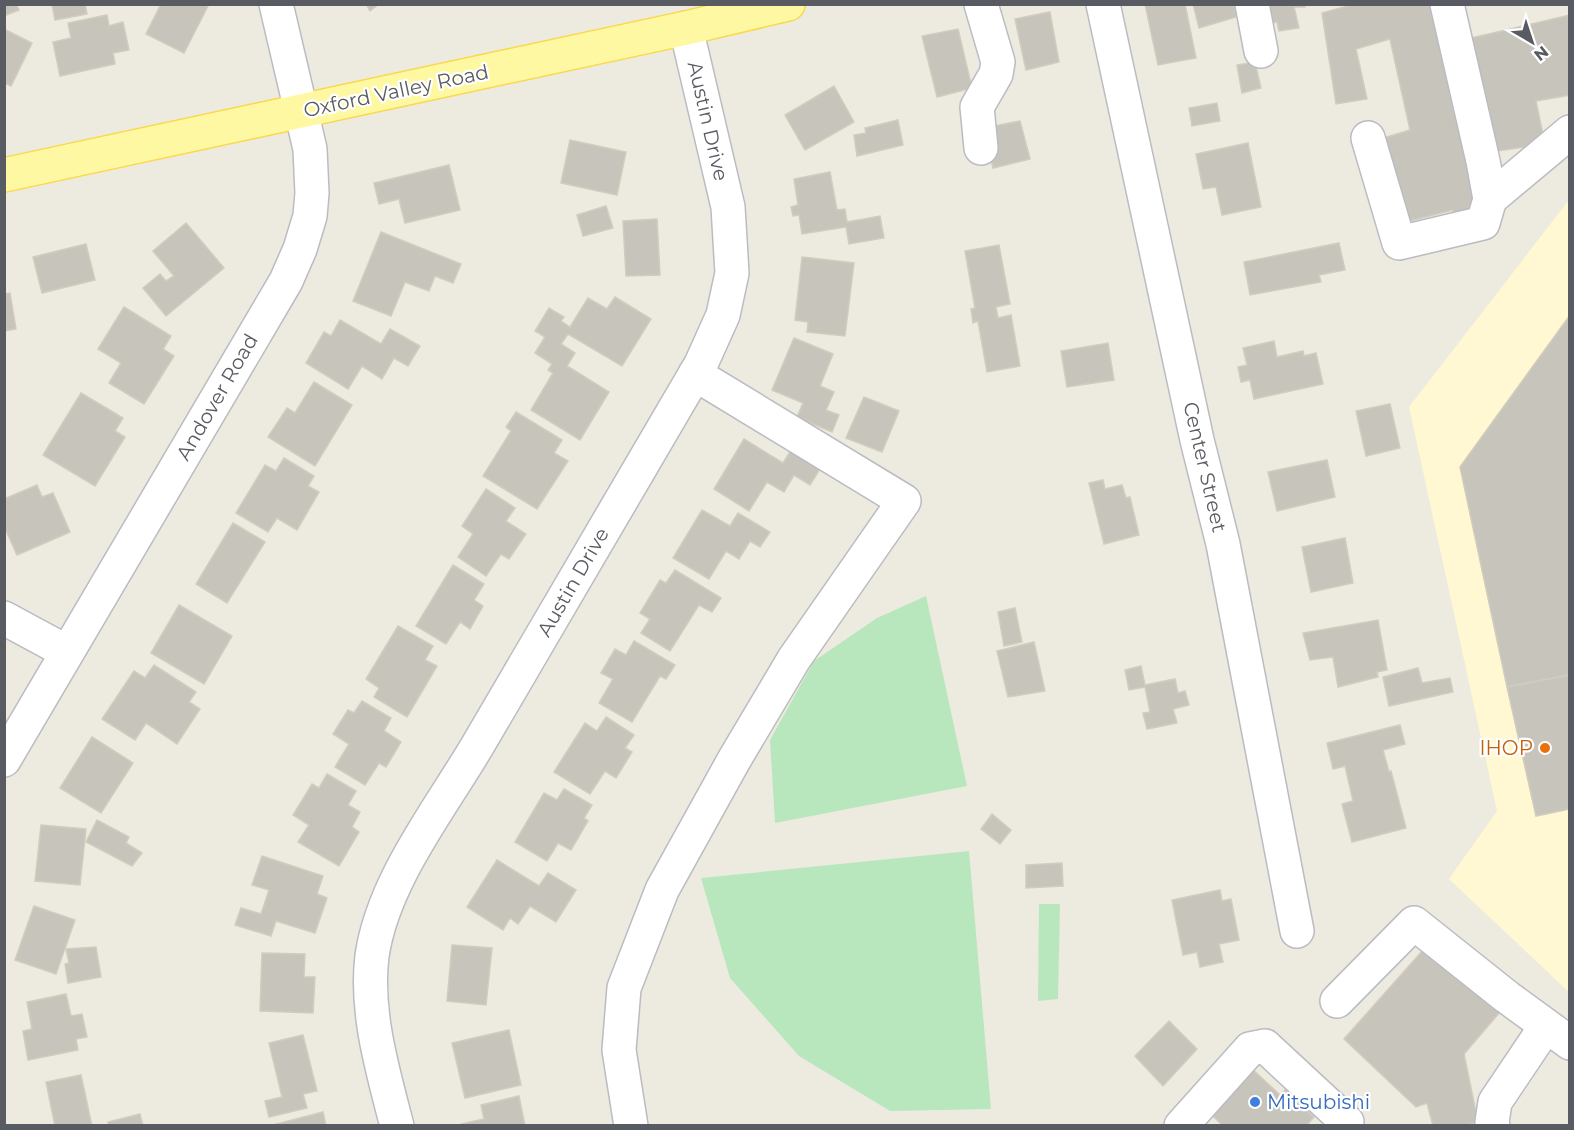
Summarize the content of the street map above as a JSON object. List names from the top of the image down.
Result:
{
  "streets": {
    "main road": ["Oxford Valley Road"],
    "street": ["Austin Drive", "Andover Road", "Center Street"]
  },
  "crossings": [
    ["Oxford Valley Road", "Austin Drive"],
    ["Oxford Valley Road", "Andover Road"]
  ],
  "places": ["IHOP", "Mitsubishi"],
  "north": "bottom right"
}
